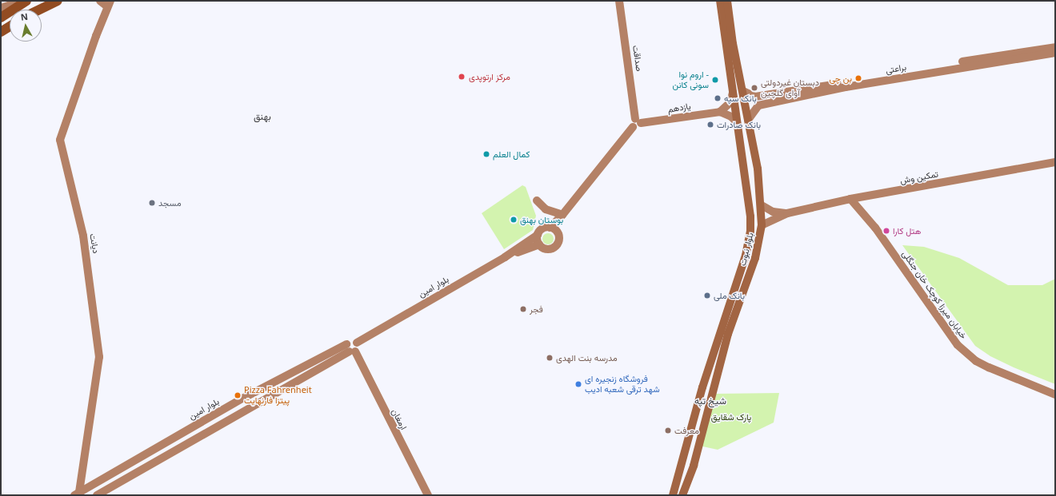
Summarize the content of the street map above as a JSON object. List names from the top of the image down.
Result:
{
  "streets": {
    "main road": ["بلوار نبوت"],
    "street": [
      "صداقت",
      "براعتی",
      "یازدهم",
      "تمکین وش",
      "دیانت",
      "بلوار امین",
      "خیابان میرزا کوچک خان جنگلی",
      "ارمغان"
    ]
  },
  "crossings": [
    ["صداقت", "یازدهم"],
    ["براعتی", "بلوار نبوت"],
    ["تمکین وش", "خیابان میرزا کوچک خان جنگلی"],
    ["دیانت", "بلوار امین"],
    ["بلوار امین", "ارمغان"]
  ],
  "districts": ["بهنق", "شیخ تپه"],
  "parks": ["پارک شقایق"],
  "places": [
    "مرکز ارتوپدی",
    "بن چی",
    "اروم نوا - سونی کانن",
    "دبستان غیردولتی آوای گلچین",
    "بانک سپه",
    "بانک صادرات",
    "کمال العلم",
    "مسجد",
    "بوستان بهنق",
    "هتل کارا",
    "بانک ملی",
    "فجر",
    "مدرسه بنت الهدی",
    "فروشگاه زنجیره ای شهد ترقی شعبه ادیب",
    "Pizza Fahrenheit پیتزا فارنهایت",
    "معرفت"
  ],
  "north": "top"
}
